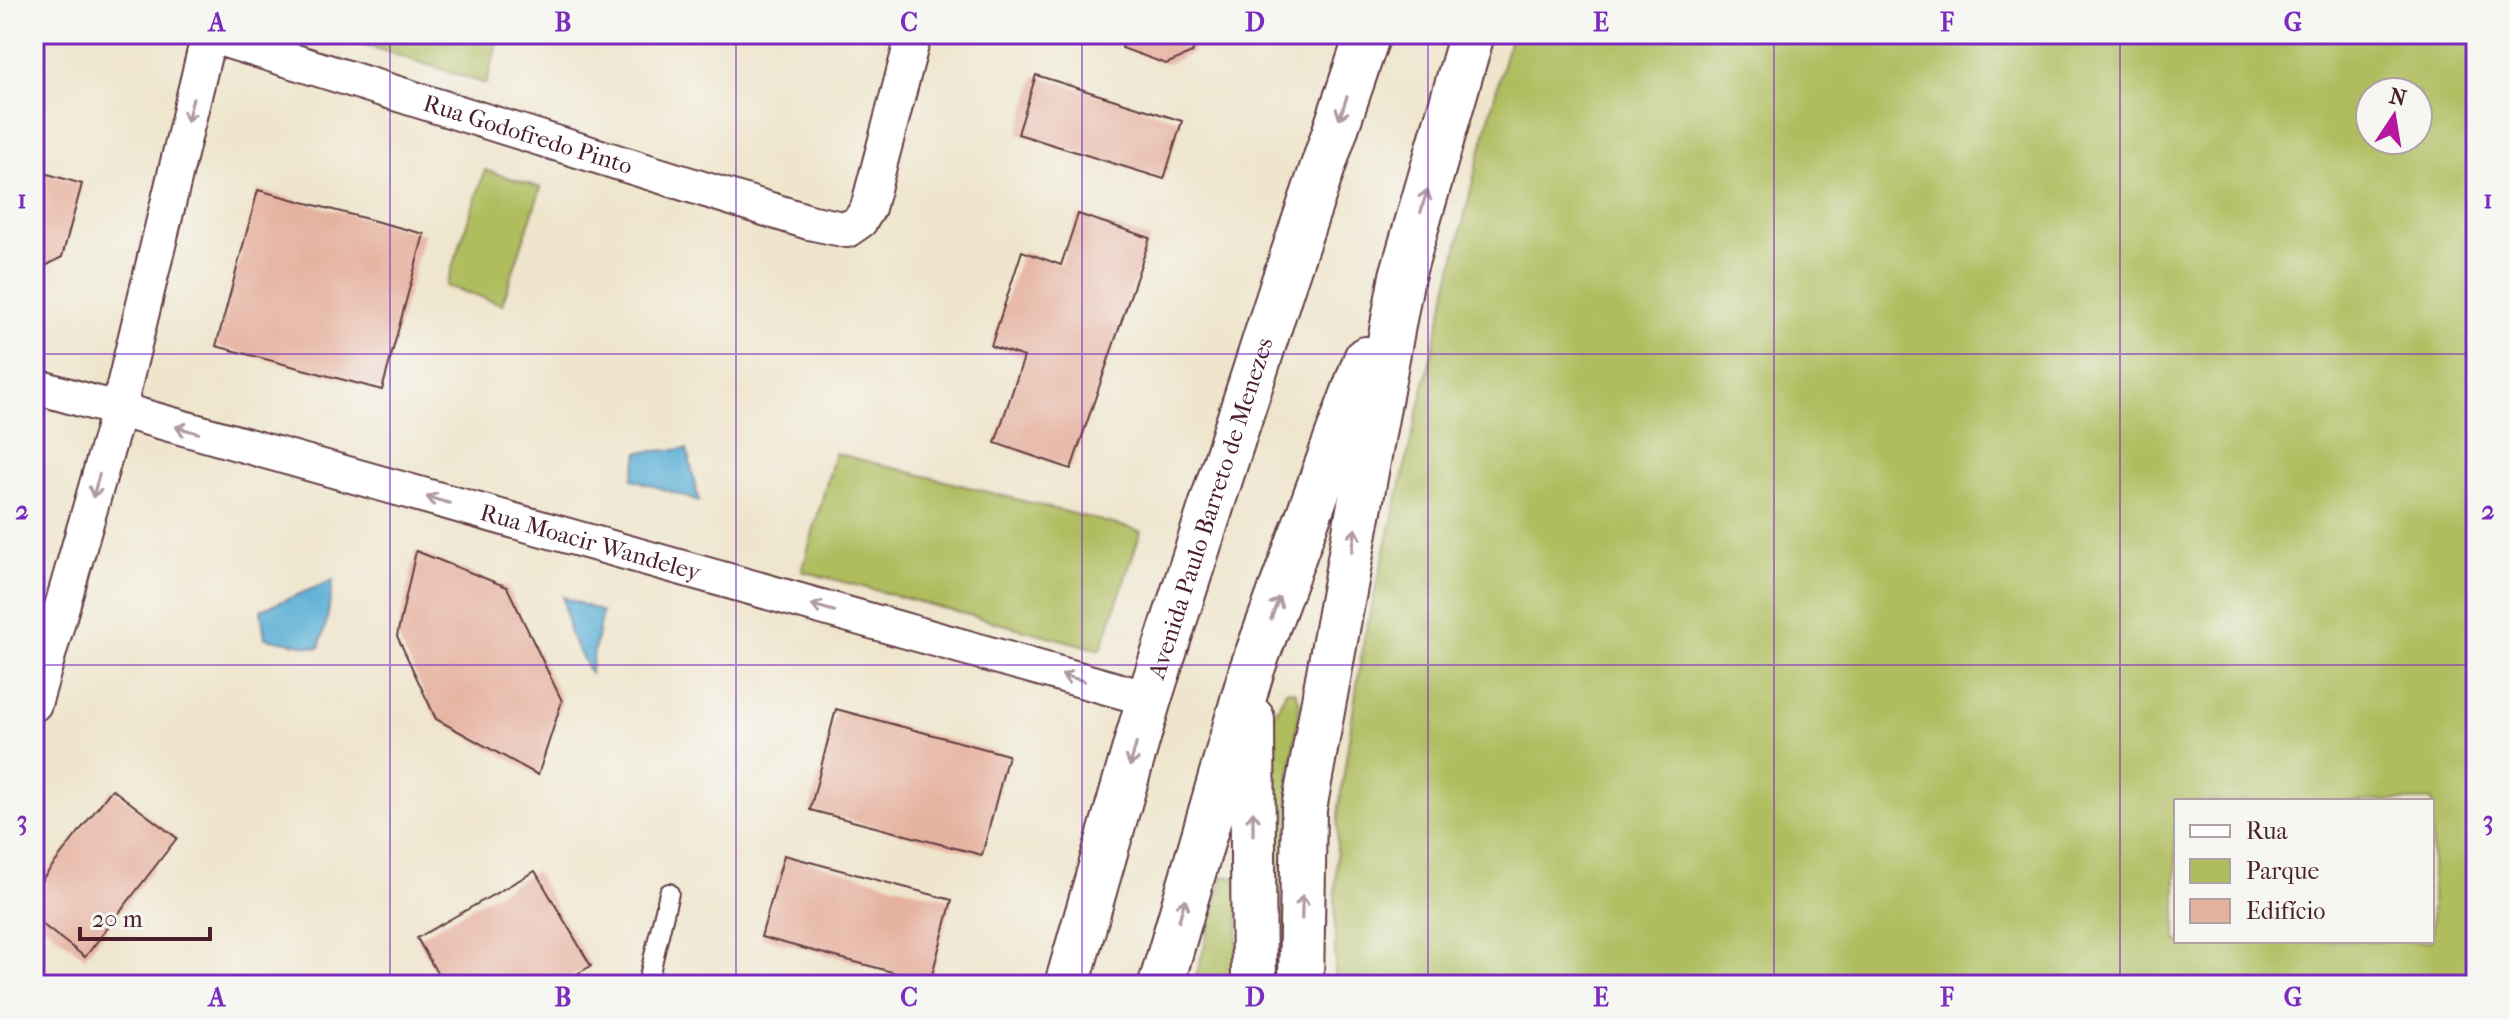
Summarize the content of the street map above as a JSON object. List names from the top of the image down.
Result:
{
  "streets": {
    "main road": ["Avenida Paulo Barreto de Menezes"],
    "street": ["Rua Godofredo Pinto", "Rua Moacir Wandeley"]
  },
  "crossings": [
    ["Avenida Paulo Barreto de Menezes", "Rua Moacir Wandeley"]
  ],
  "one_way": ["Rua Moacir Wandeley"],
  "legend": ["Rua", "Parque", "Edifício"],
  "scale_bar": "20 m",
  "north": "top",
  "grid": {
    "columns": [
      "A",
      "B",
      "C",
      "D",
      "E",
      "F",
      "G"
    ],
    "rows": ["1", "2", "3"]
  }
}
